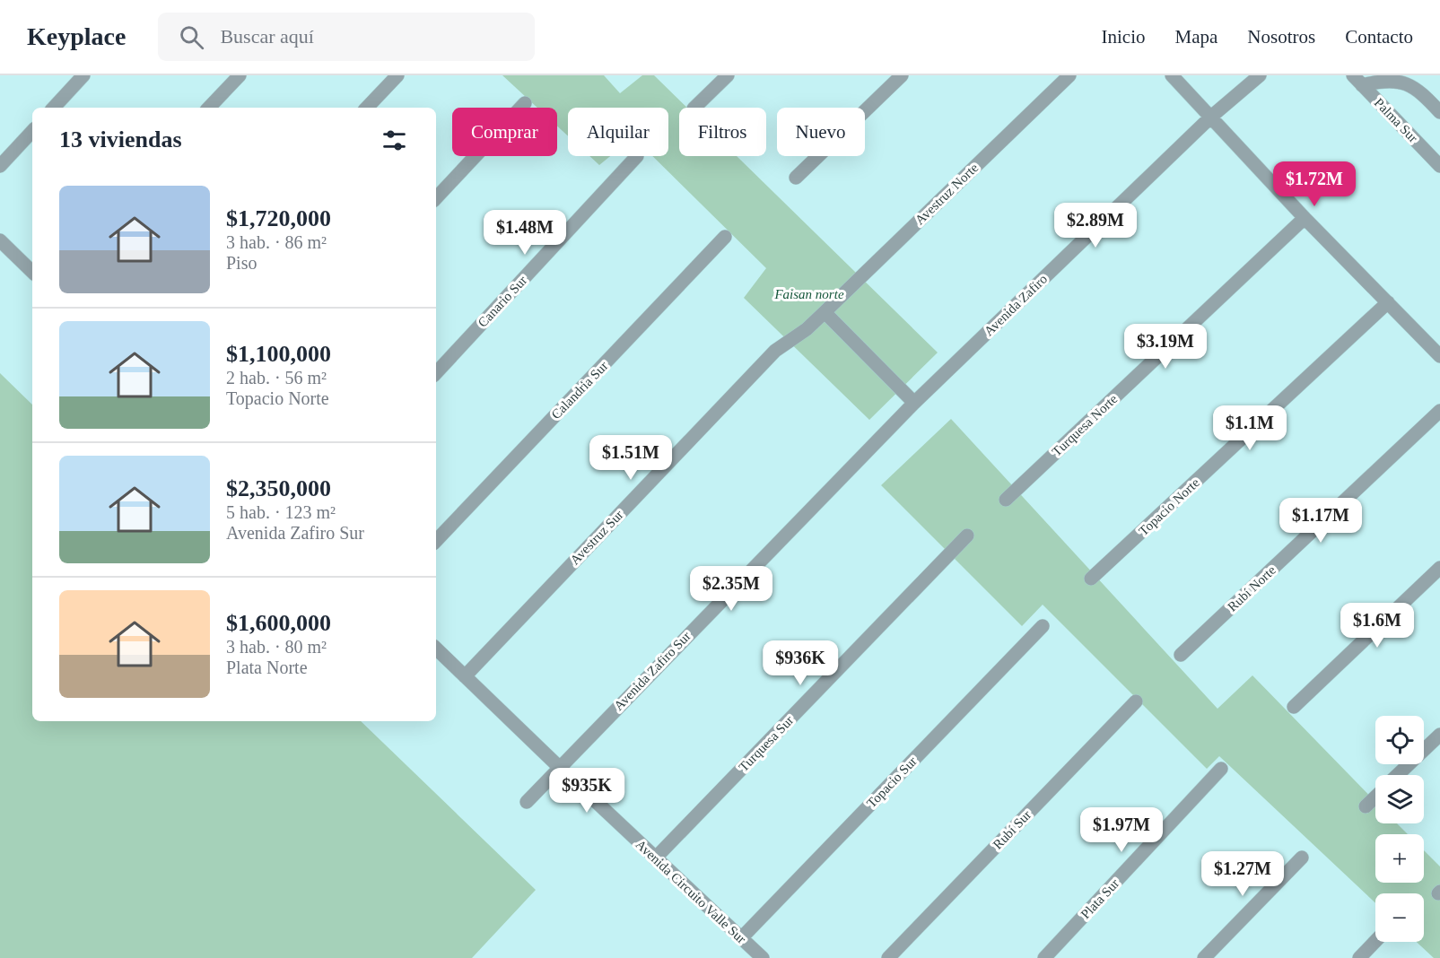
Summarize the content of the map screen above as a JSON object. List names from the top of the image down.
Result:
{
  "streets": {
    "street": [
      "Palma Sur",
      "Avestruz Norte",
      "Canario Sur",
      "Avenida Zafiro",
      "Calandria Sur",
      "Turquesa Norte",
      "Topacio Norte",
      "Avestruz Sur",
      "Rubí Norte",
      "Avenida Zafiro Sur",
      "Turquesa Sur",
      "Topacio Sur",
      "Rubí Sur",
      "Avenida Circuito Valle Sur",
      "Plata Sur"
    ]
  },
  "crossings": [
    ["Avestruz Norte", "Avestruz Sur"],
    ["Avenida Zafiro", "Avenida Zafiro Sur"],
    ["Avestruz Sur", "Avenida Circuito Valle Sur"],
    ["Avenida Zafiro Sur", "Avenida Circuito Valle Sur"],
    ["Turquesa Sur", "Avenida Circuito Valle Sur"],
    ["Topacio Sur", "Avenida Circuito Valle Sur"]
  ],
  "parks": ["Faisan norte"],
  "page": {
    "header": "Keyplace",
    "search": "Buscar aquí",
    "nav": [
      "Inicio",
      "Mapa",
      "Nosotros",
      "Contacto"
    ],
    "chip": [
      "Comprar",
      "Alquilar",
      "Filtros",
      "Nuevo"
    ],
    "heading": "13 viviendas",
    "price": [
      "$1.72M",
      "$2.89M",
      "$1.48M",
      "$3.19M",
      "$1.1M",
      "$1.51M",
      "$1.17M",
      "$2.35M",
      "$1.6M",
      "$936K",
      "$935K",
      "$1.97M",
      "$1.27M"
    ],
    "list": [
      {
        "name": "$1,720,000",
        "note": "3 hab. · 86 m² · Piso"
      },
      {
        "name": "$1,100,000",
        "note": "2 hab. · 56 m² · Topacio Norte"
      },
      {
        "name": "$2,350,000",
        "note": "5 hab. · 123 m² · Avenida Zafiro Sur"
      },
      {
        "name": "$1,600,000",
        "note": "3 hab. · 80 m² · Plata Norte"
      }
    ],
    "map_buttons": ["+", "−"]
  }
}
